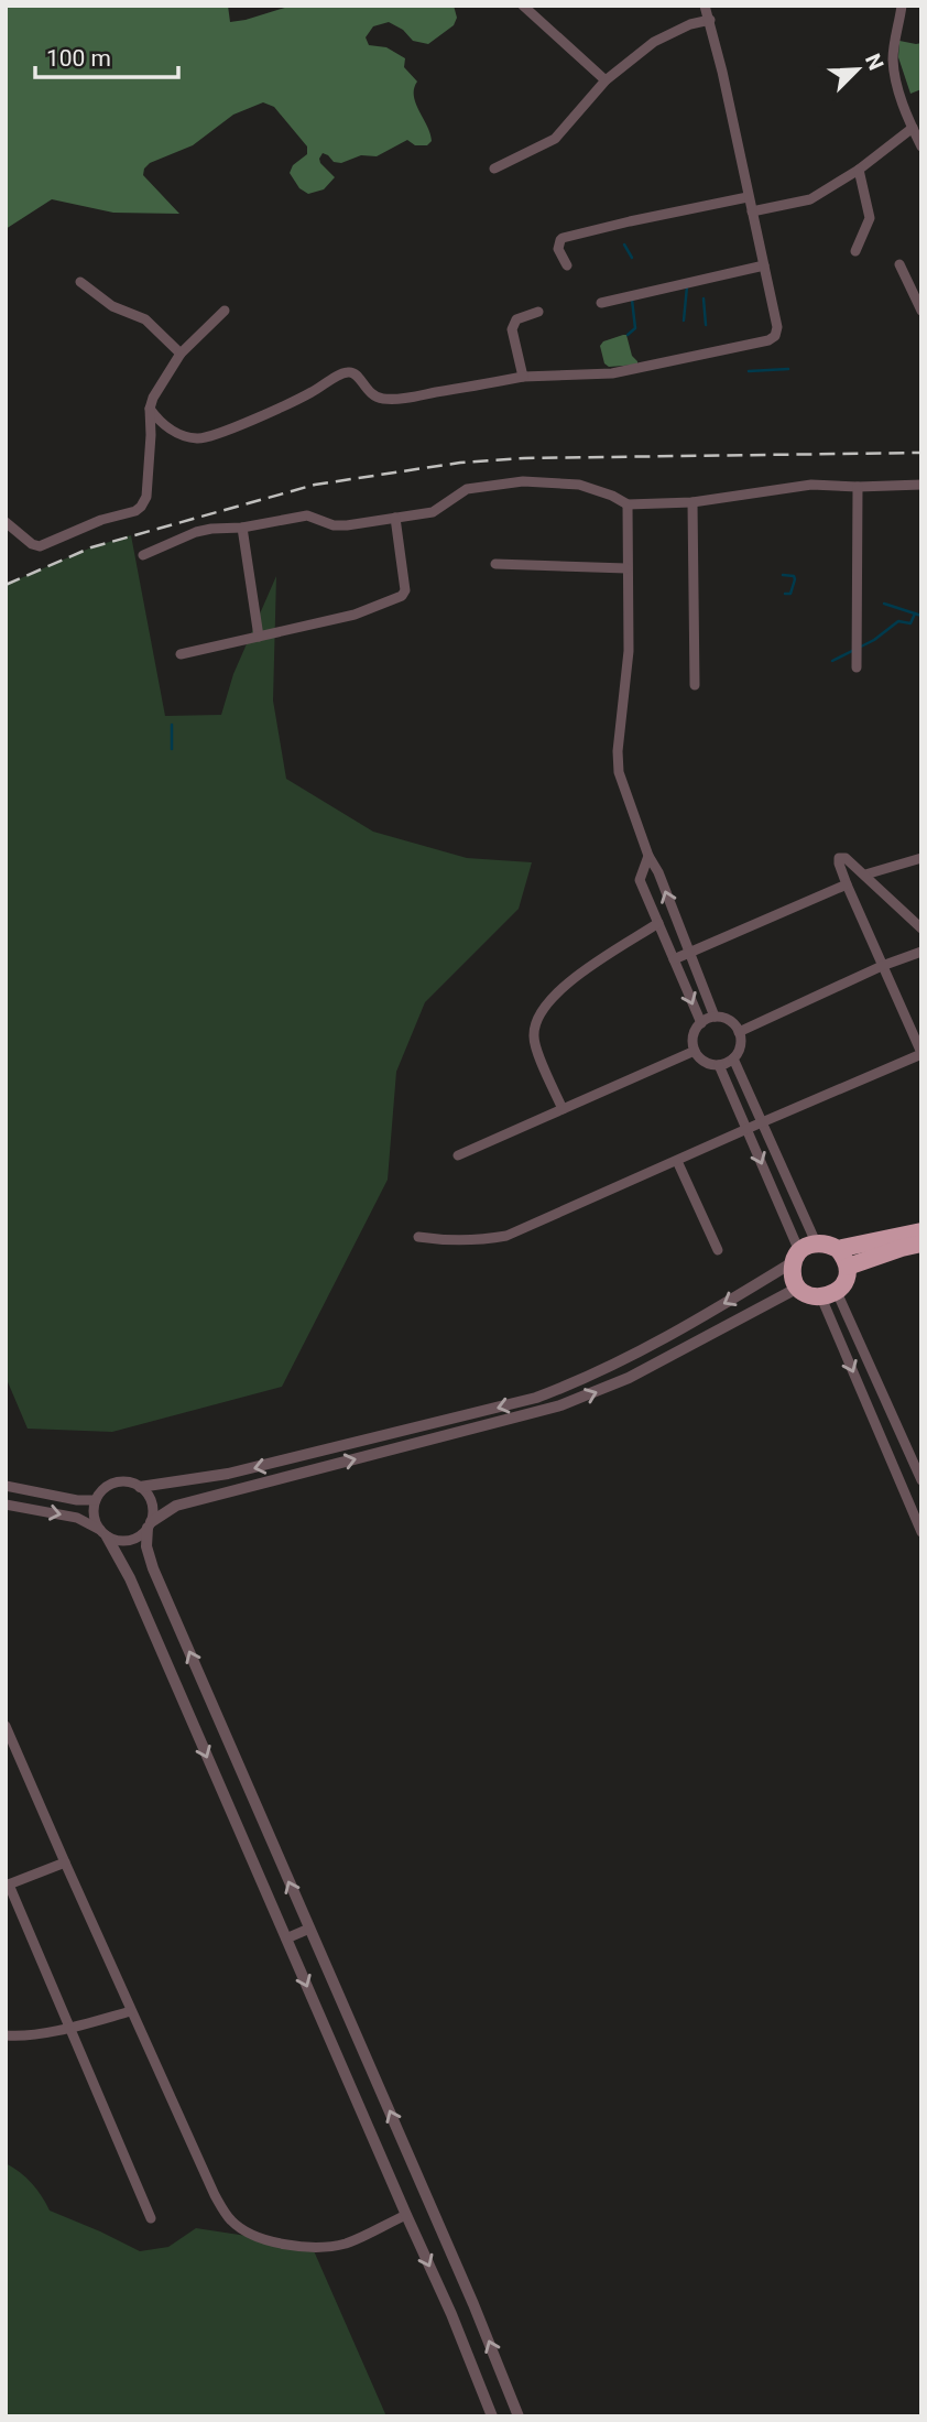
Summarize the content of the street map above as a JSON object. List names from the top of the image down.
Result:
{
  "scale_bar": "100 m",
  "north": "top right"
}
